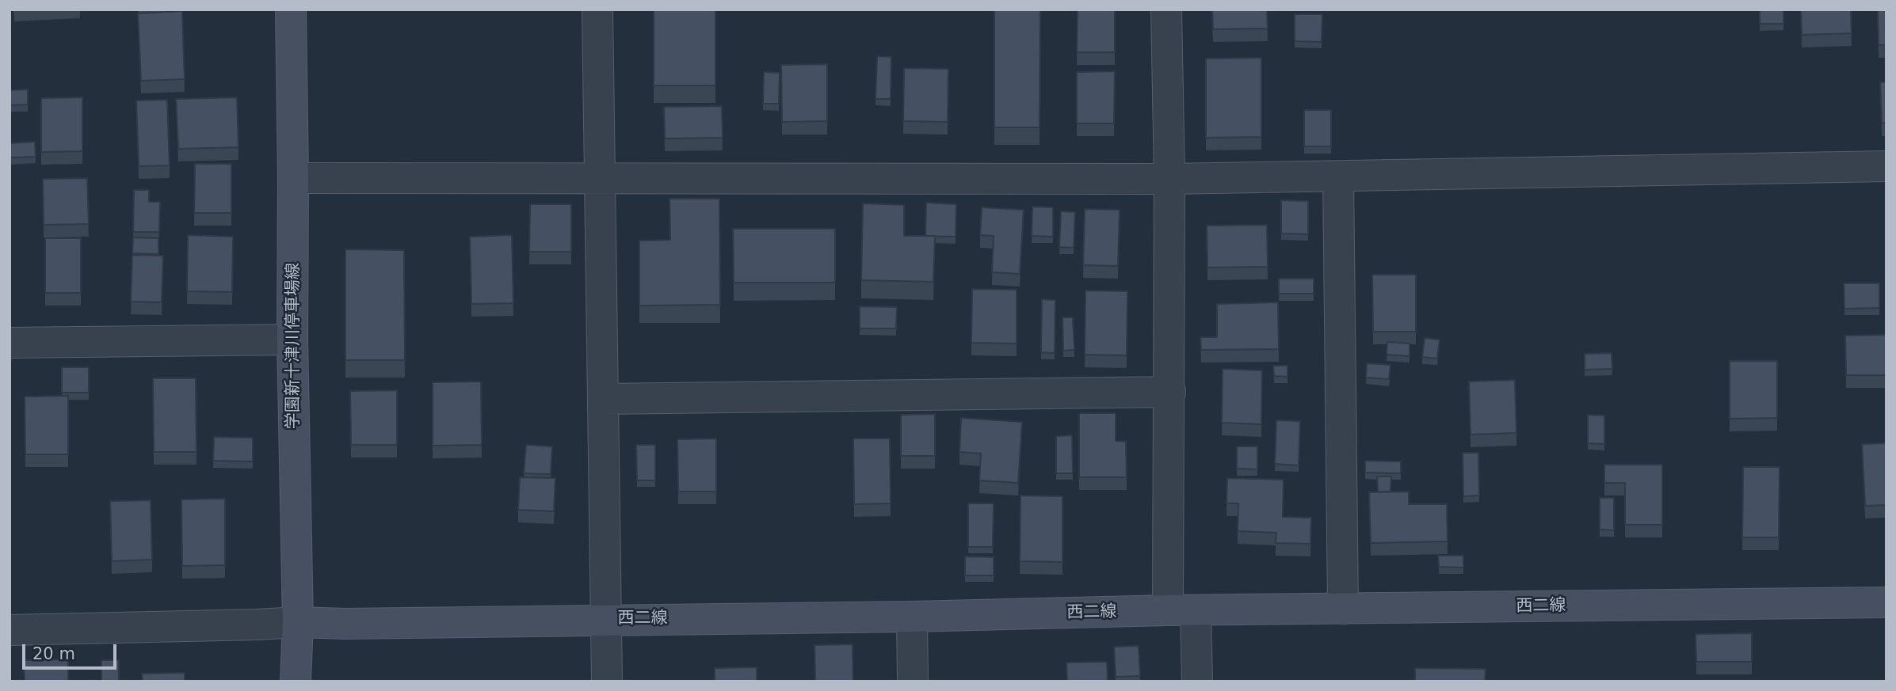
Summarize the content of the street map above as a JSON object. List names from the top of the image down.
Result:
{
  "streets": {
    "street": ["学園新十津川停車場線", "西二線"]
  },
  "crossings": [
    ["学園新十津川停車場線", "西二線"]
  ],
  "scale_bar": "20 m"
}
